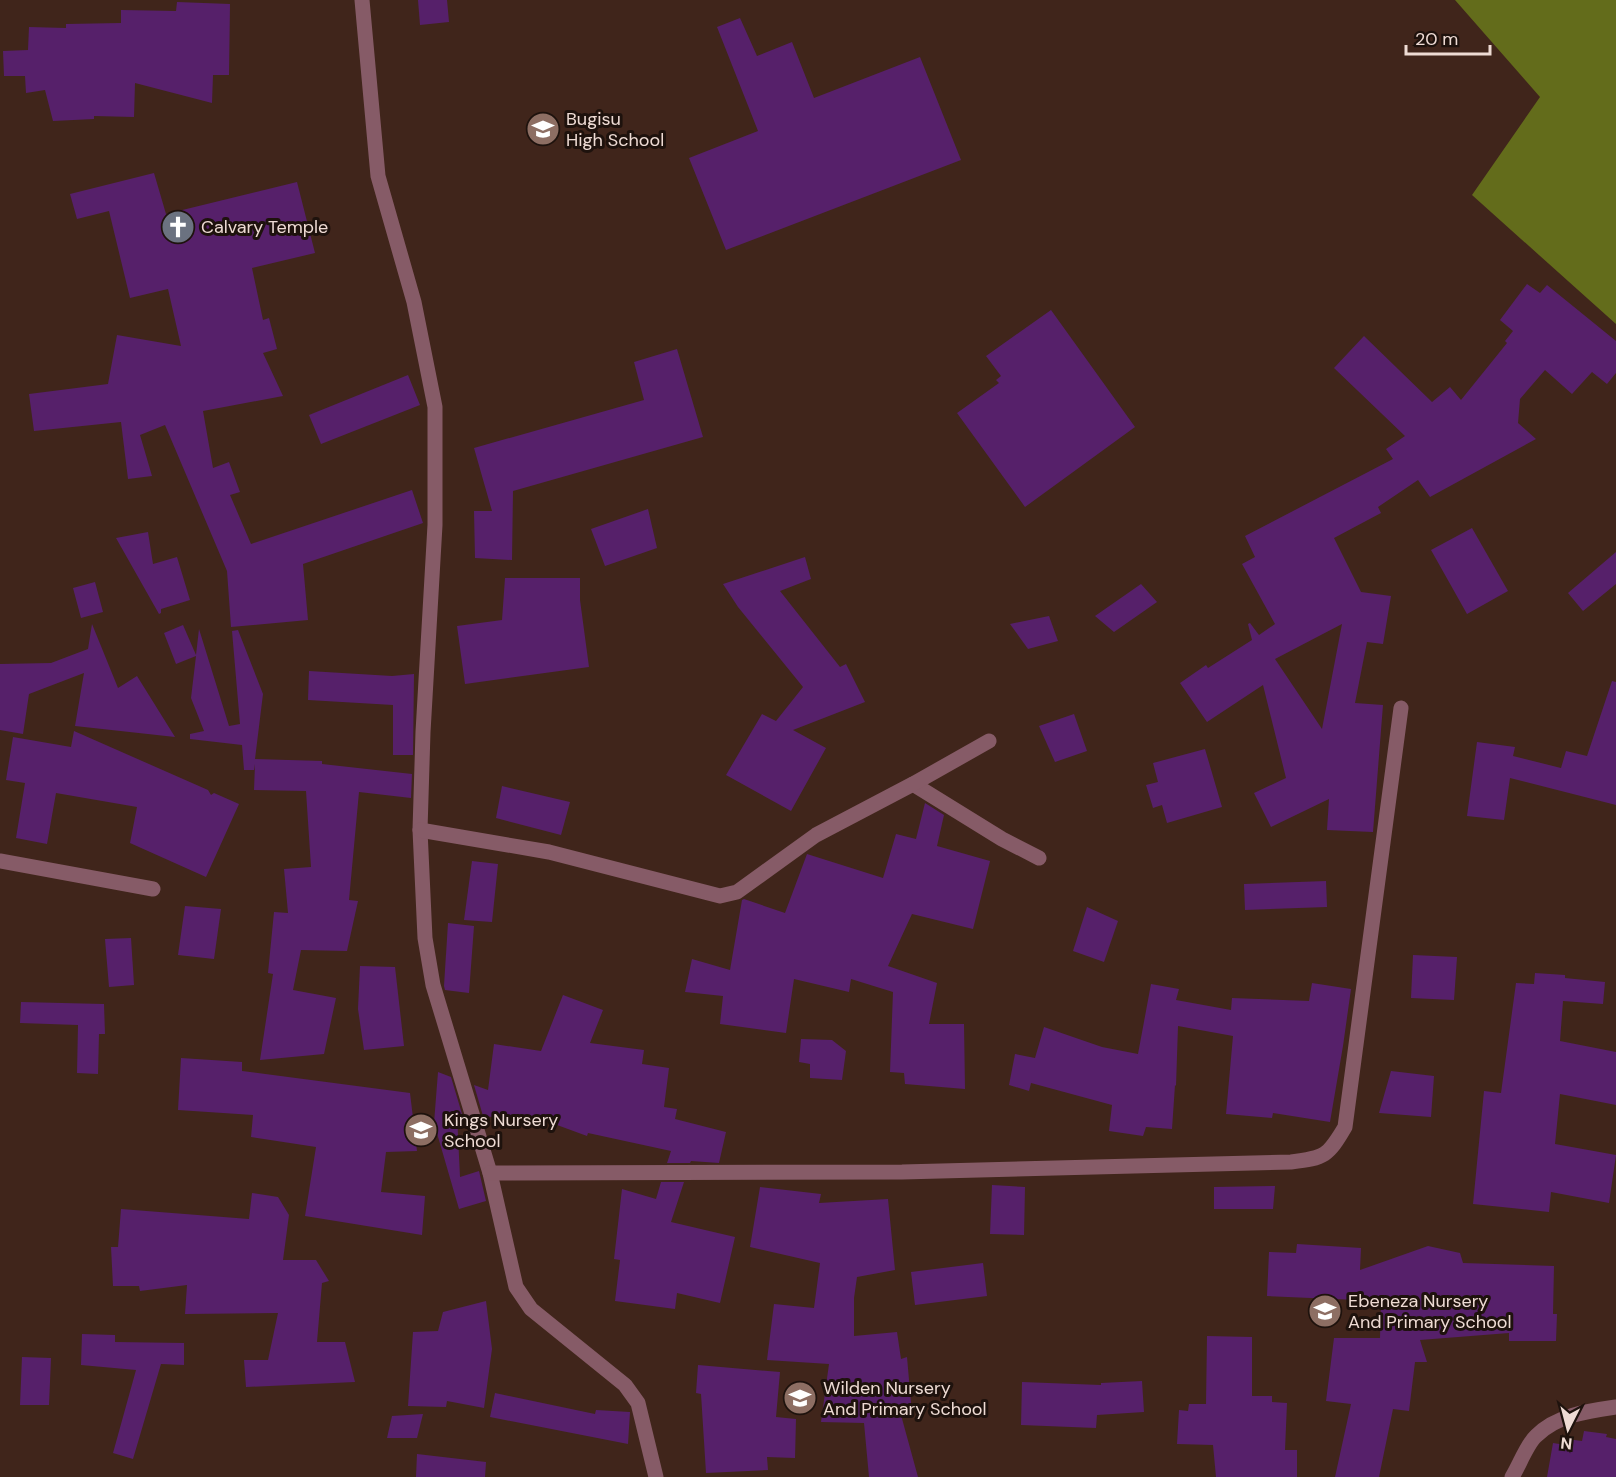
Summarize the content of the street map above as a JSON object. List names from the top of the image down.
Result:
{
  "places": {
    "school or university": [
      "Bugisu High School",
      "Kings Nursery School",
      "Ebeneza Nursery And Primary School",
      "Wilden Nursery And Primary School"
    ],
    "church": ["Calvary Temple"]
  },
  "scale_bar": "20 m",
  "north": "bottom"
}
